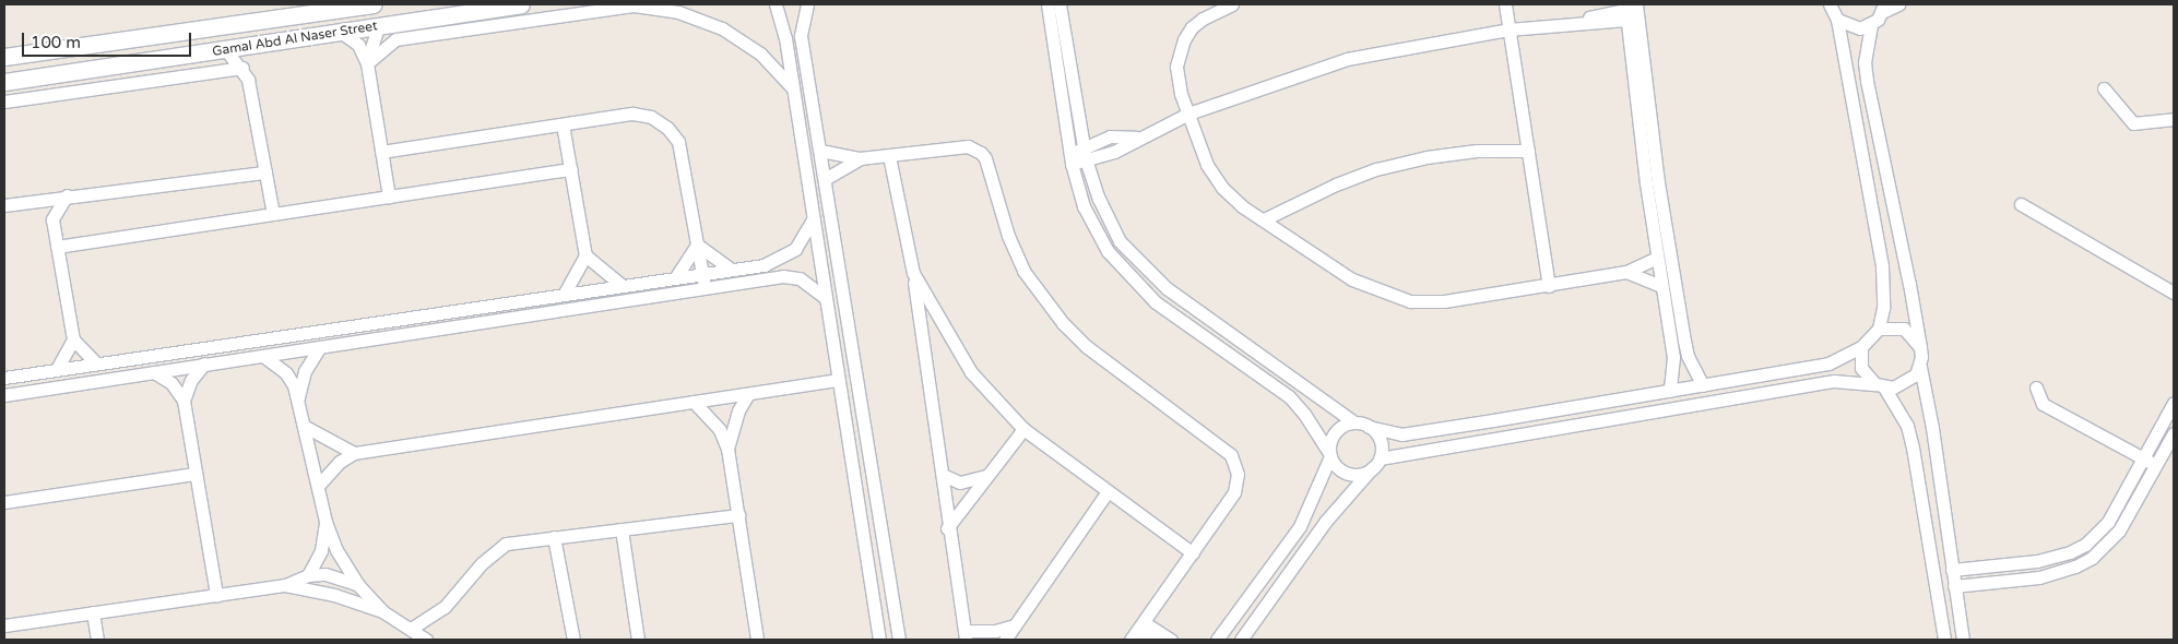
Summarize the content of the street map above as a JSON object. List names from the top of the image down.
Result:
{
  "streets": {
    "main road": ["Gamal Abd Al Naser Street"]
  },
  "scale_bar": "100 m"
}
